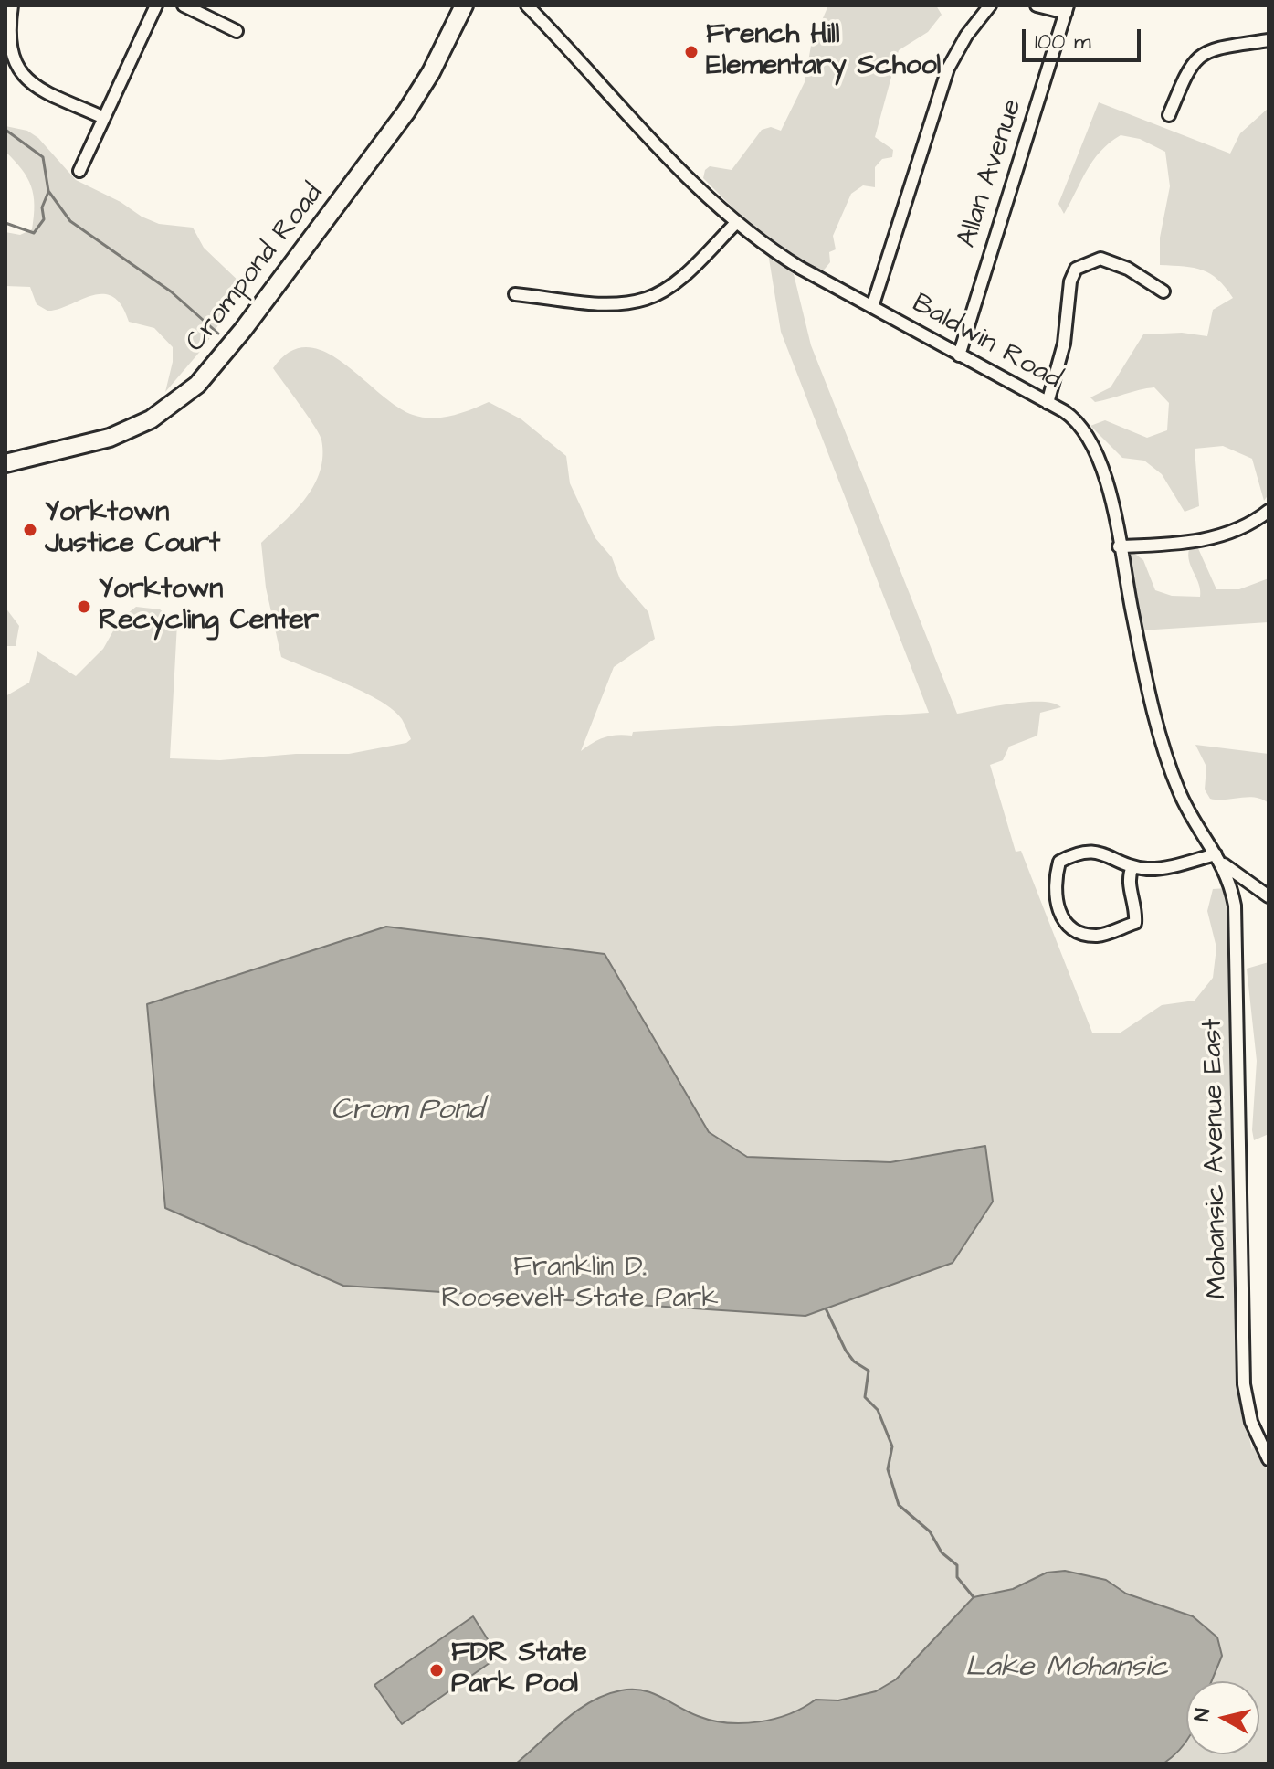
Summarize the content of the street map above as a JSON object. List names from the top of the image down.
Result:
{
  "streets": {
    "highway": ["Crompond Road"],
    "street": ["Allan Avenue", "Baldwin Road", "Mohansic Avenue East"]
  },
  "crossings": [
    ["Allan Avenue", "Baldwin Road"],
    ["Baldwin Road", "Mohansic Avenue East"]
  ],
  "water": ["Crom Pond", "Lake Mohansic"],
  "parks": ["Franklin D. Roosevelt State Park"],
  "places": [
    "French Hill Elementary School",
    "Yorktown Justice Court",
    "Yorktown Recycling Center",
    "FDR State Park Pool"
  ],
  "scale_bar": "100 m",
  "north": "left"
}
